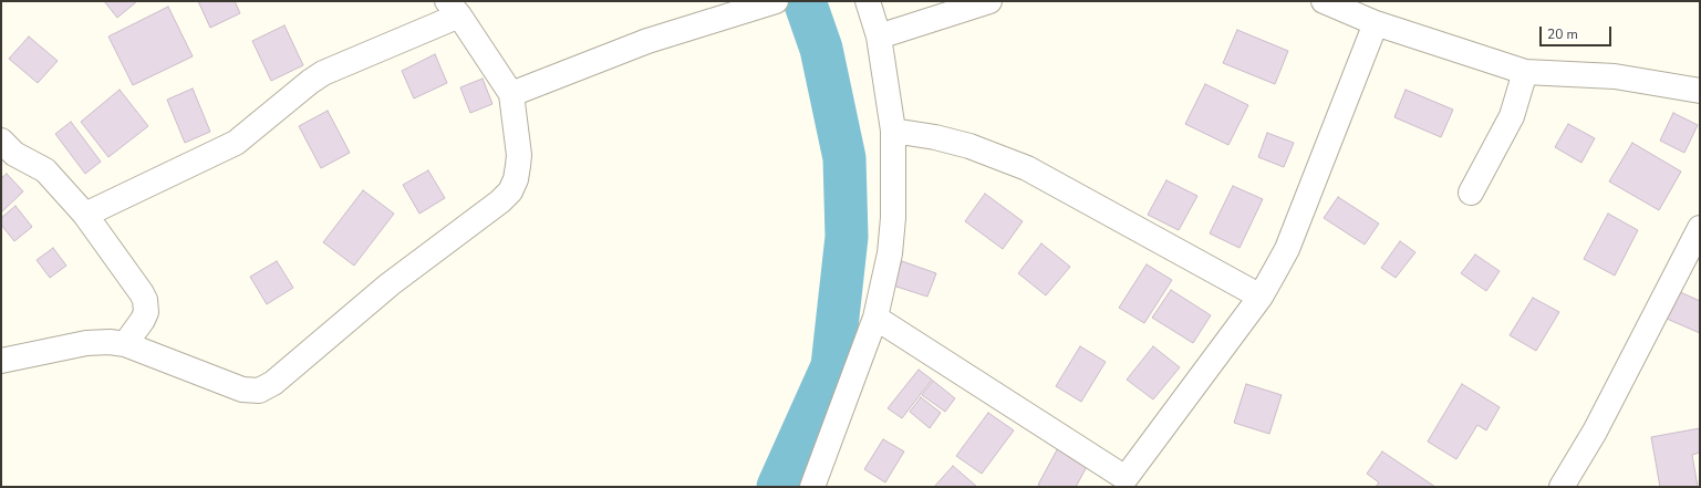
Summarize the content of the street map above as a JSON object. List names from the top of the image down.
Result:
{
  "scale_bar": "20 m"
}
